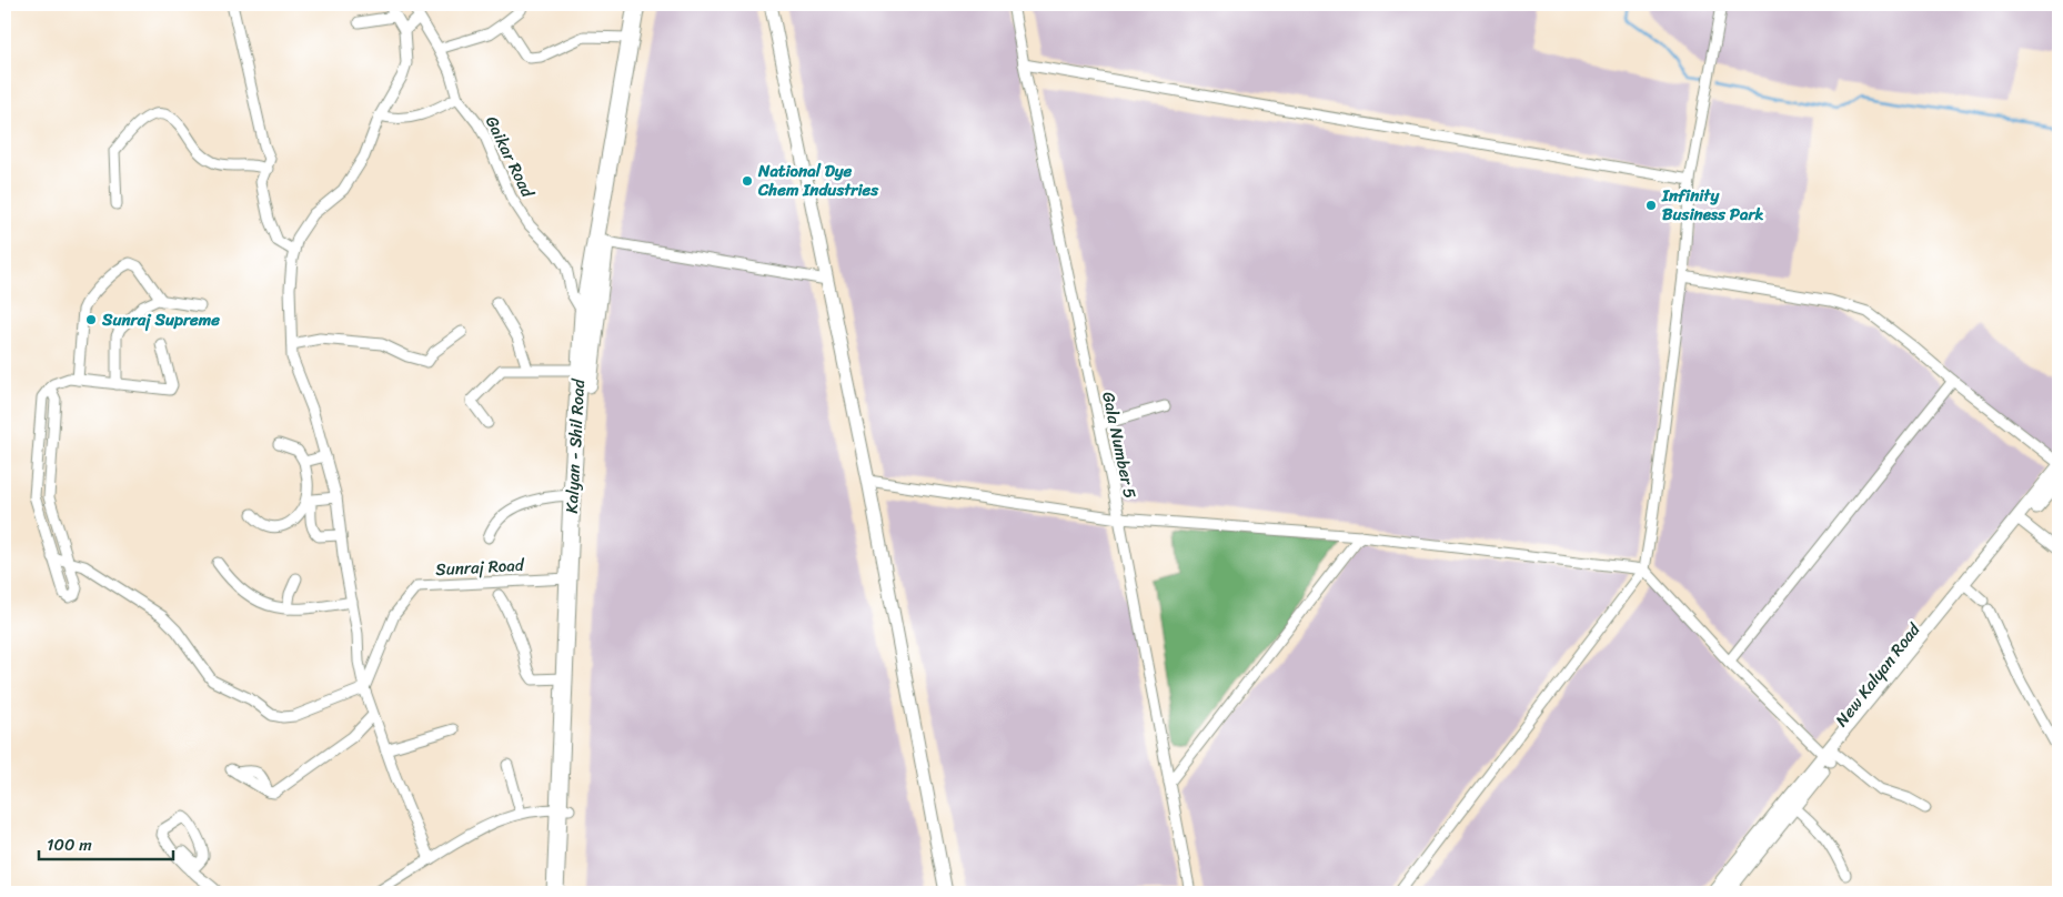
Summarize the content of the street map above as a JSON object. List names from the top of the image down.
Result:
{
  "streets": {
    "main road": ["Kalyan - Shil Road"],
    "street": [
      "Gaikar Road",
      "Gala Number 5",
      "Sunraj Road",
      "New Kalyan Road"
    ]
  },
  "crossings": [
    ["Gaikar Road", "Kalyan - Shil Road"],
    ["Kalyan - Shil Road", "Sunraj Road"]
  ],
  "places": ["National Dye Chem Industries", "Infinity Business Park", "Sunraj Supreme"],
  "scale_bar": "100 m"
}
